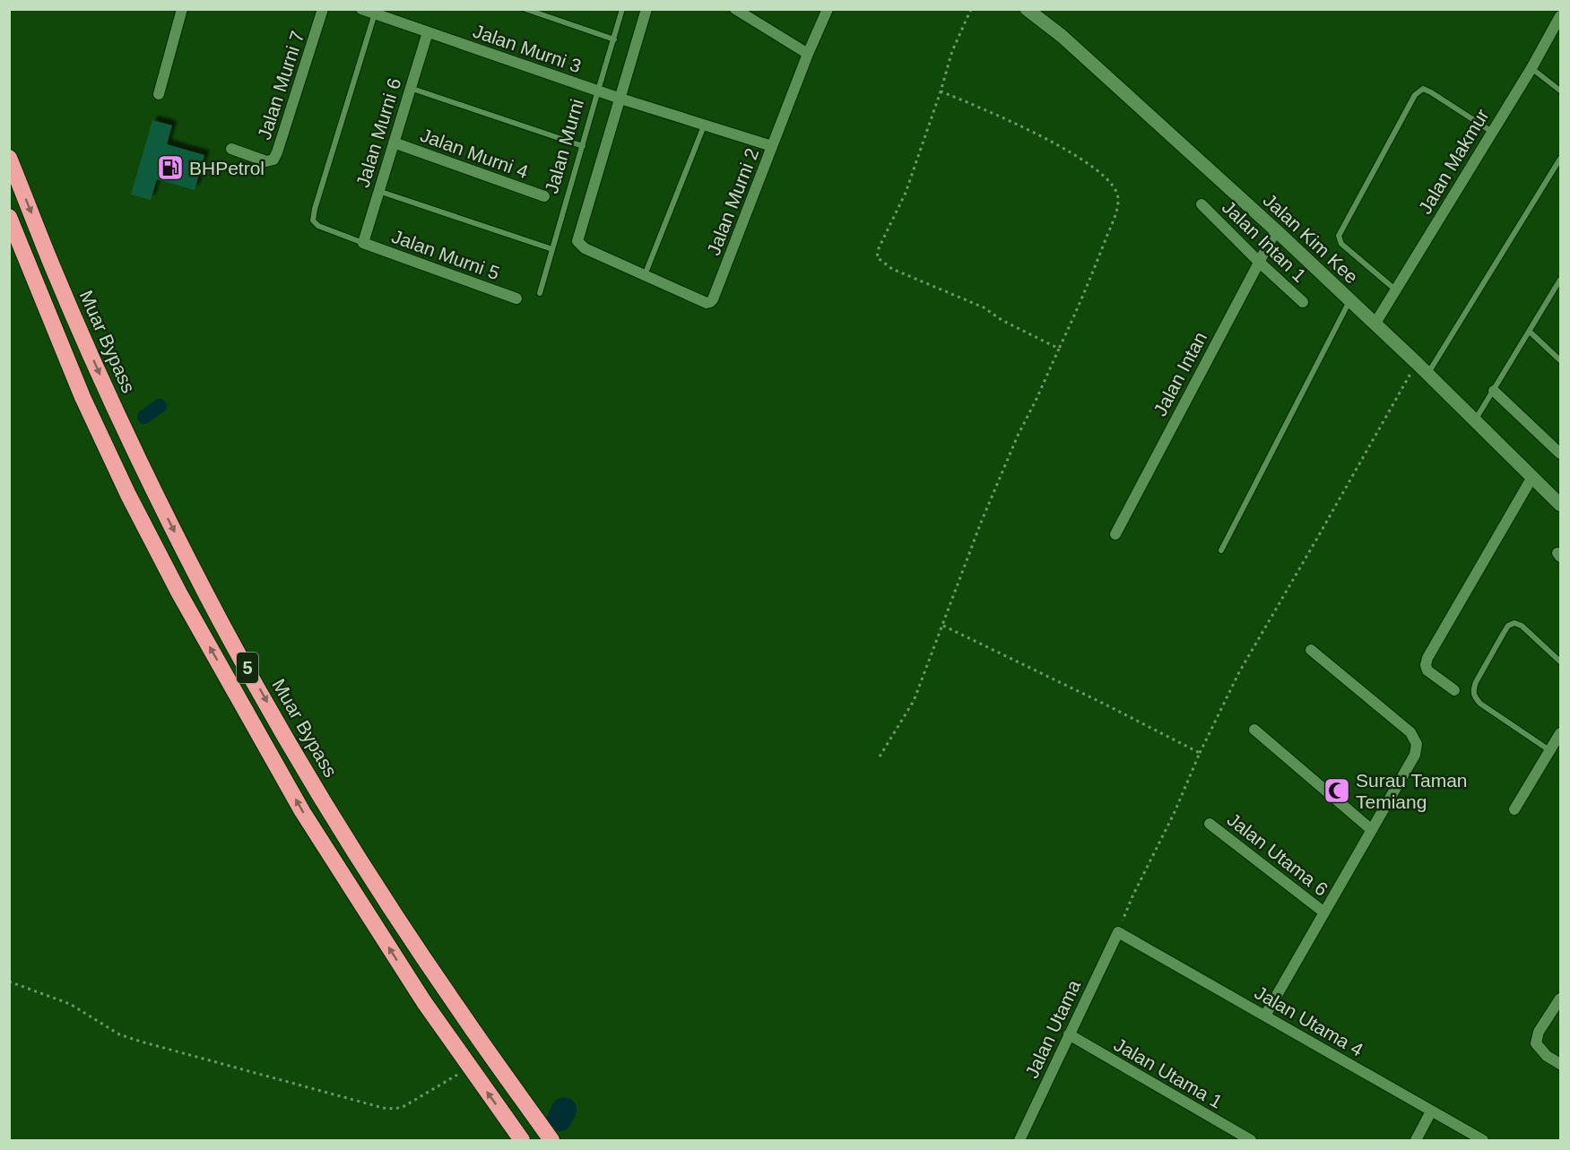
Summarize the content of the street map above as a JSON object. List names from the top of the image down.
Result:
{
  "streets": {
    "highway": ["Muar Bypass", "5"],
    "street": [
      "Jalan Murni 3",
      "Jalan Murni 7",
      "Jalan Murni 6",
      "Jalan Murni 4",
      "Jalan Makmur",
      "Jalan Murni 2",
      "Jalan Kim Kee",
      "Jalan Intan 1",
      "Jalan Murni 5",
      "Jalan Intan",
      "Jalan Utama 6",
      "Jalan Utama 4",
      "Jalan Utama",
      "Jalan Utama 1"
    ],
    "lane": ["Jalan Murni"]
  },
  "crossings": [
    ["Jalan Murni 3", "Jalan Murni 6"],
    ["Jalan Murni 3", "Jalan Murni"],
    ["Jalan Murni 3", "Jalan Murni 2"],
    ["Jalan Murni 6", "Jalan Murni 4"],
    ["Jalan Murni 6", "Jalan Murni 5"],
    ["Jalan Makmur", "Jalan Kim Kee"],
    ["Jalan Kim Kee", "Jalan Intan"],
    ["Jalan Intan 1", "Jalan Intan"],
    ["Jalan Utama 4", "Jalan Utama"],
    ["Jalan Utama", "Jalan Utama 1"]
  ],
  "places": {
    "fuel station": ["BHPetrol"],
    "mosque": ["Surau Taman Temiang"]
  }
}
